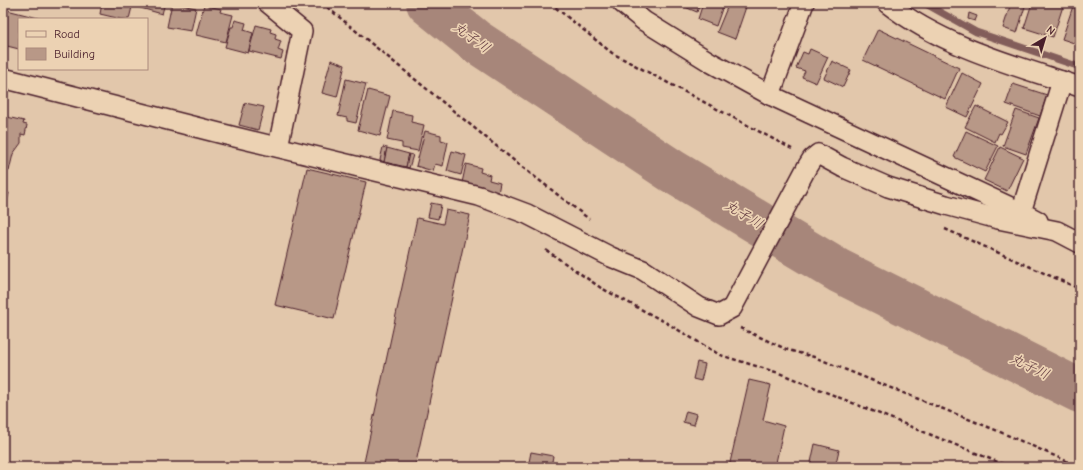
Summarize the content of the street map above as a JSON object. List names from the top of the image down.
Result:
{
  "water": ["丸子川"],
  "legend": ["Road", "Building"],
  "north": "top right"
}
